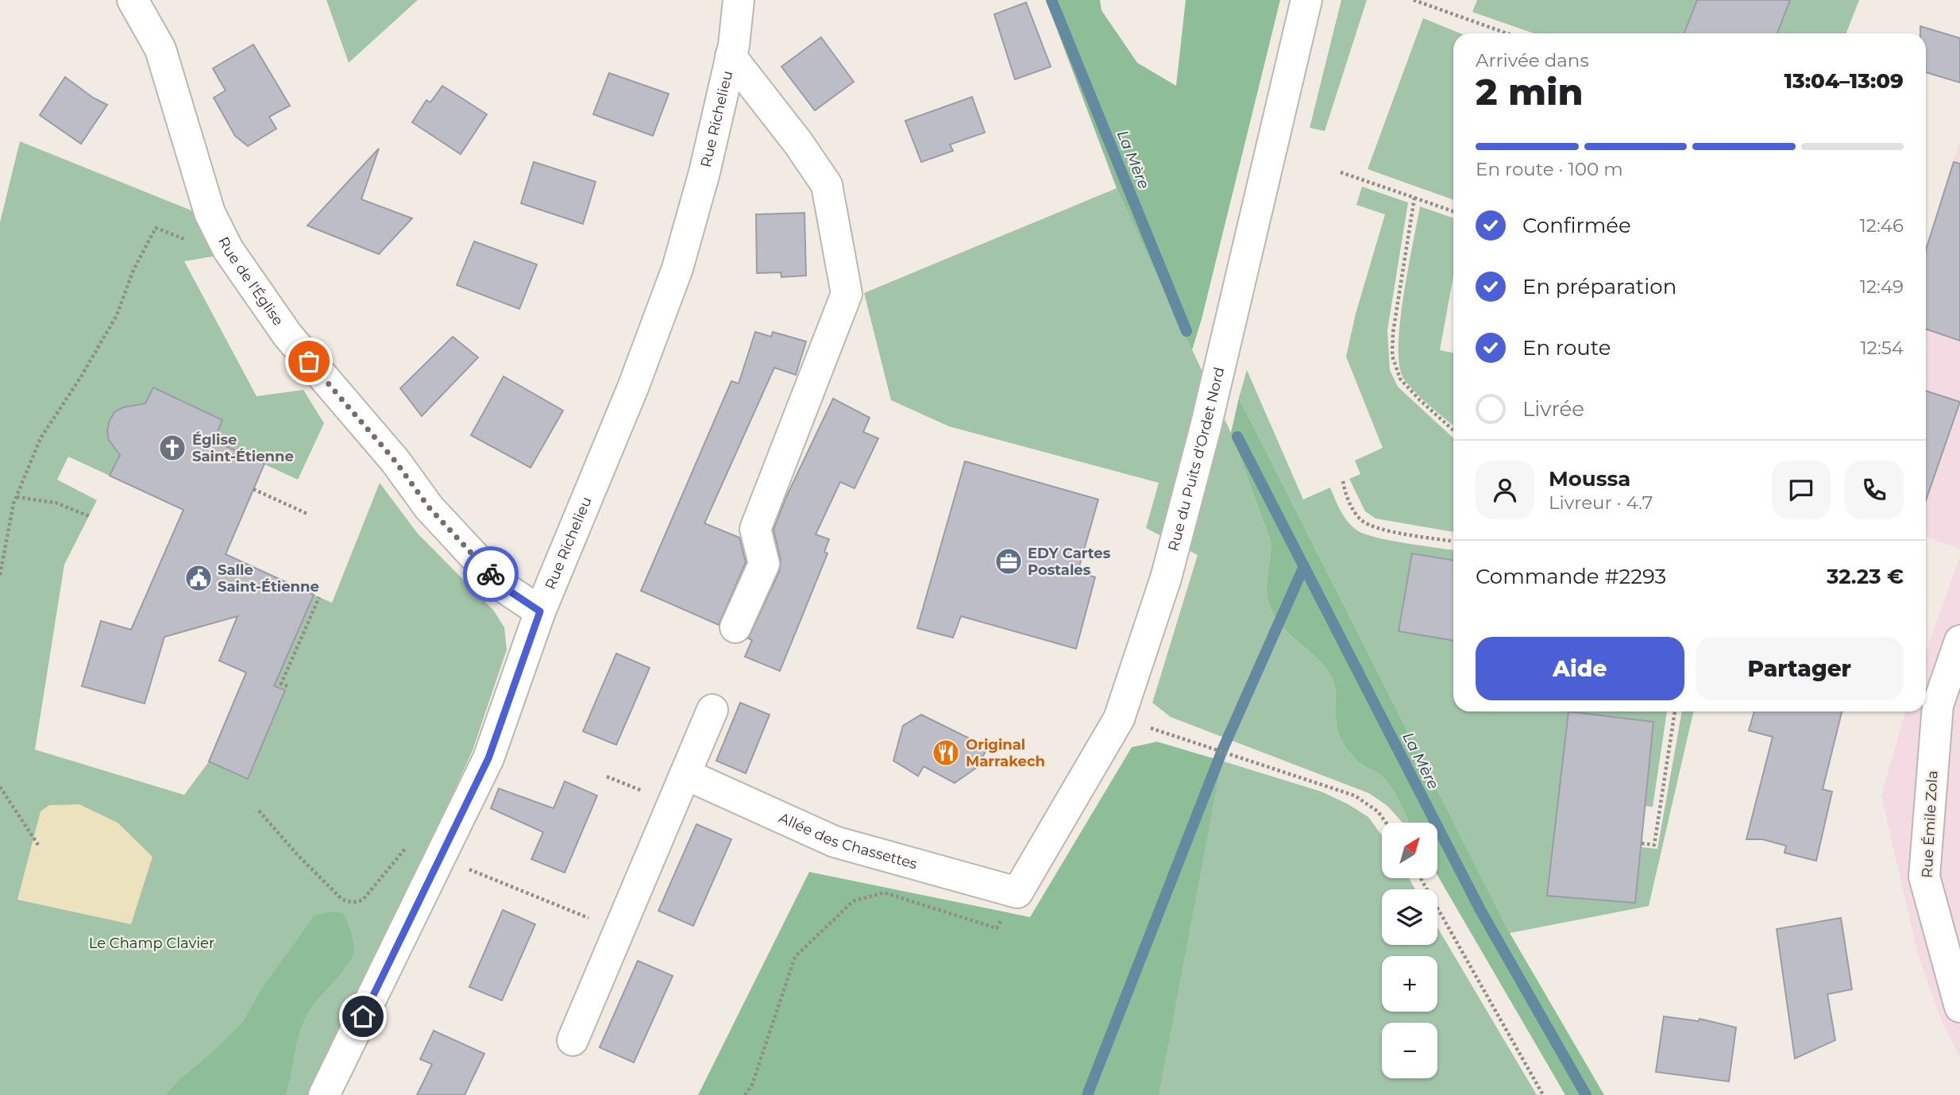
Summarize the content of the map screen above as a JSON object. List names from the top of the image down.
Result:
{
  "streets": {
    "street": [
      "Rue Richelieu",
      "Rue de l'Église",
      "Rue du Puits d'Ordet Nord",
      "Rue Émile Zola",
      "Allée des Chassettes"
    ]
  },
  "crossings": [
    ["Rue Richelieu", "Rue de l'Église"],
    ["Rue du Puits d'Ordet Nord", "Allée des Chassettes"]
  ],
  "water": ["La Mère"],
  "parks": ["Le Champ Clavier"],
  "places": {
    "church": ["Église Saint-Étienne"],
    "office": ["EDY Cartes Postales"],
    "public building": ["Salle Saint-Étienne"],
    "restaurant": ["Original Marrakech"]
  },
  "north": "top right",
  "page": {
    "heading": ["2 min", "Arrivée dans", "13:04–13:09"],
    "panel": [
      "Moussa",
      "Livreur · 4.7",
      "Commande #2293",
      "32.23 €"
    ],
    "bar": "En route · 100 m",
    "list": [
      ["Confirmée", "12:46"],
      ["En préparation", "12:49"],
      ["En route", "12:54"],
      "Livrée"
    ],
    "buttons": ["Aide", "Partager"],
    "map_buttons": ["+", "−"]
  }
}
